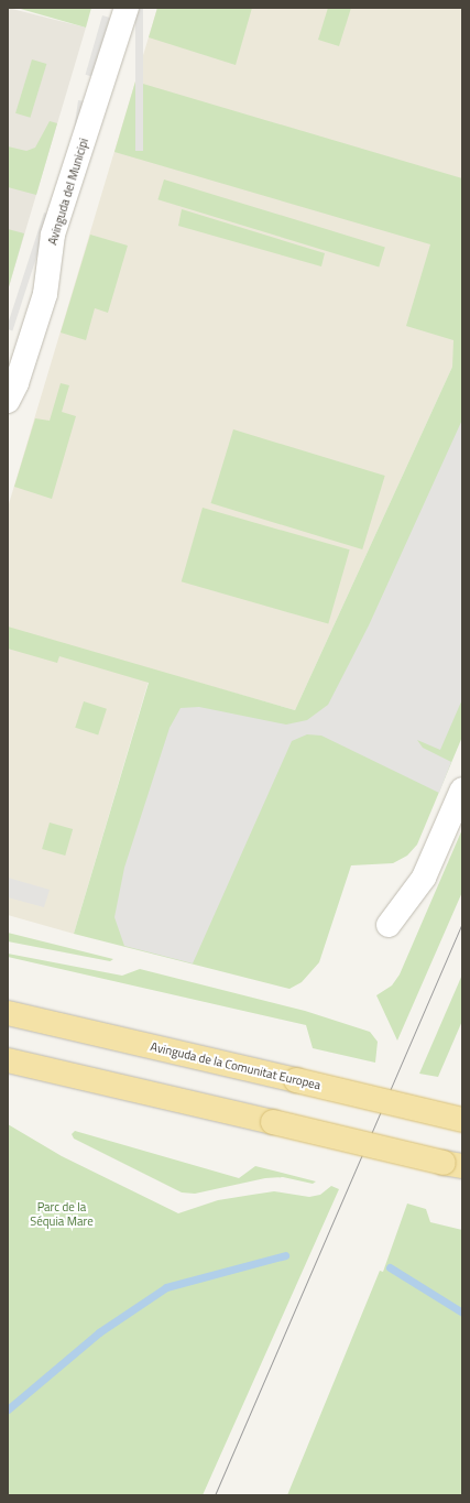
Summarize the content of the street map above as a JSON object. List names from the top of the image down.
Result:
{
  "streets": {
    "main road": ["Avinguda de la Comunitat Europea"],
    "street": ["Avinguda del Municipi"]
  },
  "parks": ["Parc de la Séquia Mare"]
}
